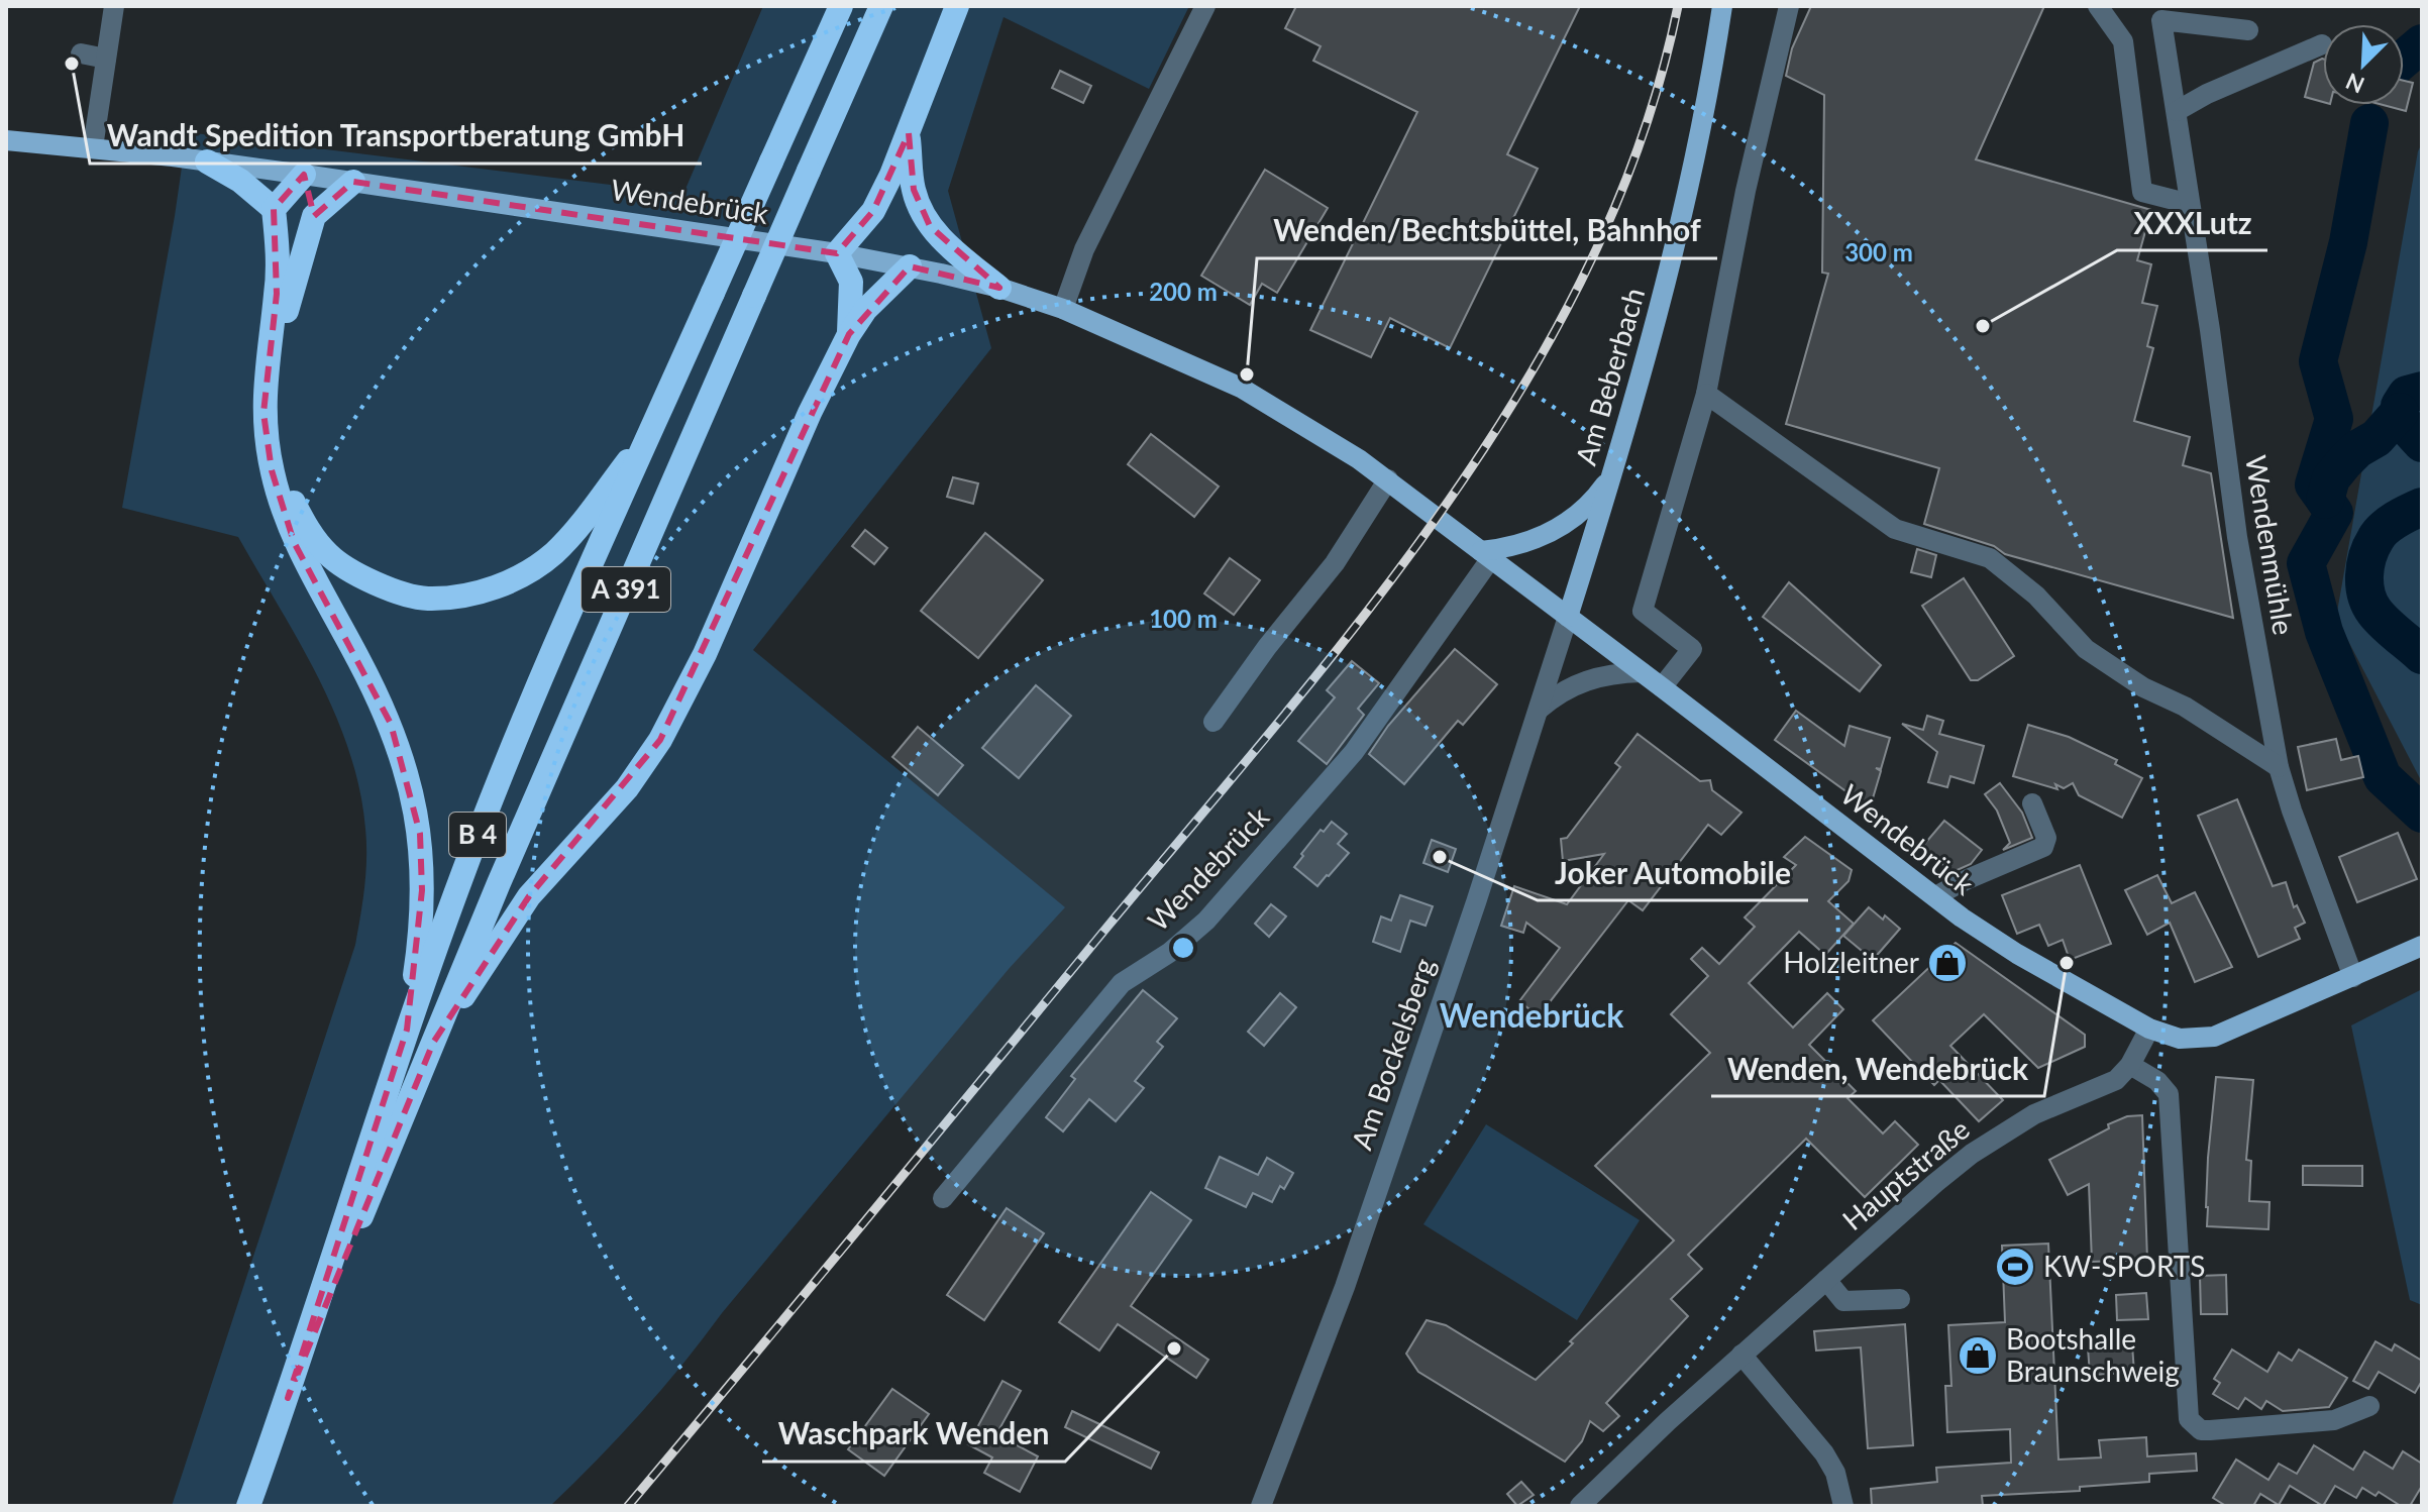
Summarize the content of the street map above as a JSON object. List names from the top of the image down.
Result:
{
  "streets": {
    "highway": ["A 391", "B 4"],
    "main road": ["Wendebrück", "Am Beberbach"],
    "street": ["Wendenmühle", "Am Bockelsberg", "Hauptstraße"]
  },
  "crossings": [
    ["Wendebrück", "Am Beberbach"],
    ["Wendebrück", "Am Bockelsberg"],
    ["Wendebrück", "Hauptstraße"],
    ["Am Beberbach", "Am Bockelsberg"],
    ["A 391", "B 4"]
  ],
  "districts": ["Wendebrück"],
  "places": {
    "other": [
      "Wandt Spedition Transportberatung GmbH",
      "XXXLutz",
      "Wenden/Bechtsbüttel, Bahnhof",
      "Joker Automobile",
      "Wenden, Wendebrück",
      "Waschpark Wenden"
    ],
    "shop": ["Holzleitner", "Bootshalle Braunschweig"],
    "sports": ["KW-SPORTS"]
  },
  "north": "bottom left",
  "rings": ["300 m", "200 m", "100 m"]
}
